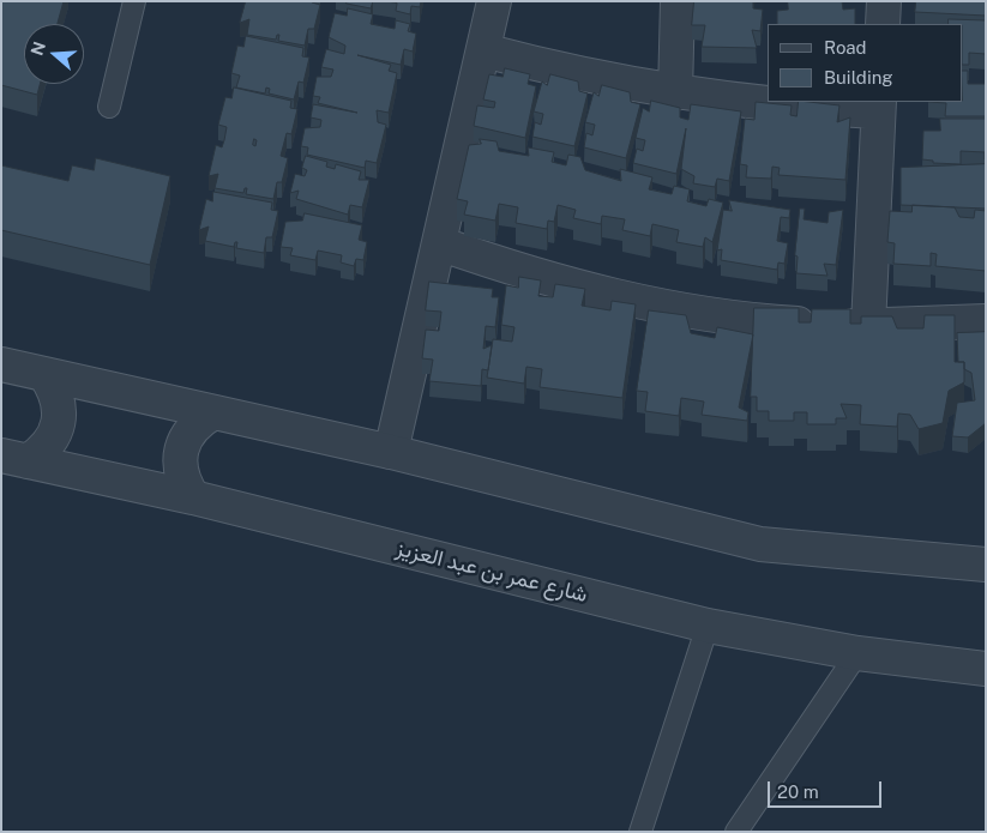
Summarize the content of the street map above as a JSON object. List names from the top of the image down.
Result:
{
  "streets": {
    "street": ["شارع عمر بن عبد العزيز"]
  },
  "legend": ["Road", "Building"],
  "scale_bar": "20 m",
  "north": "left"
}
